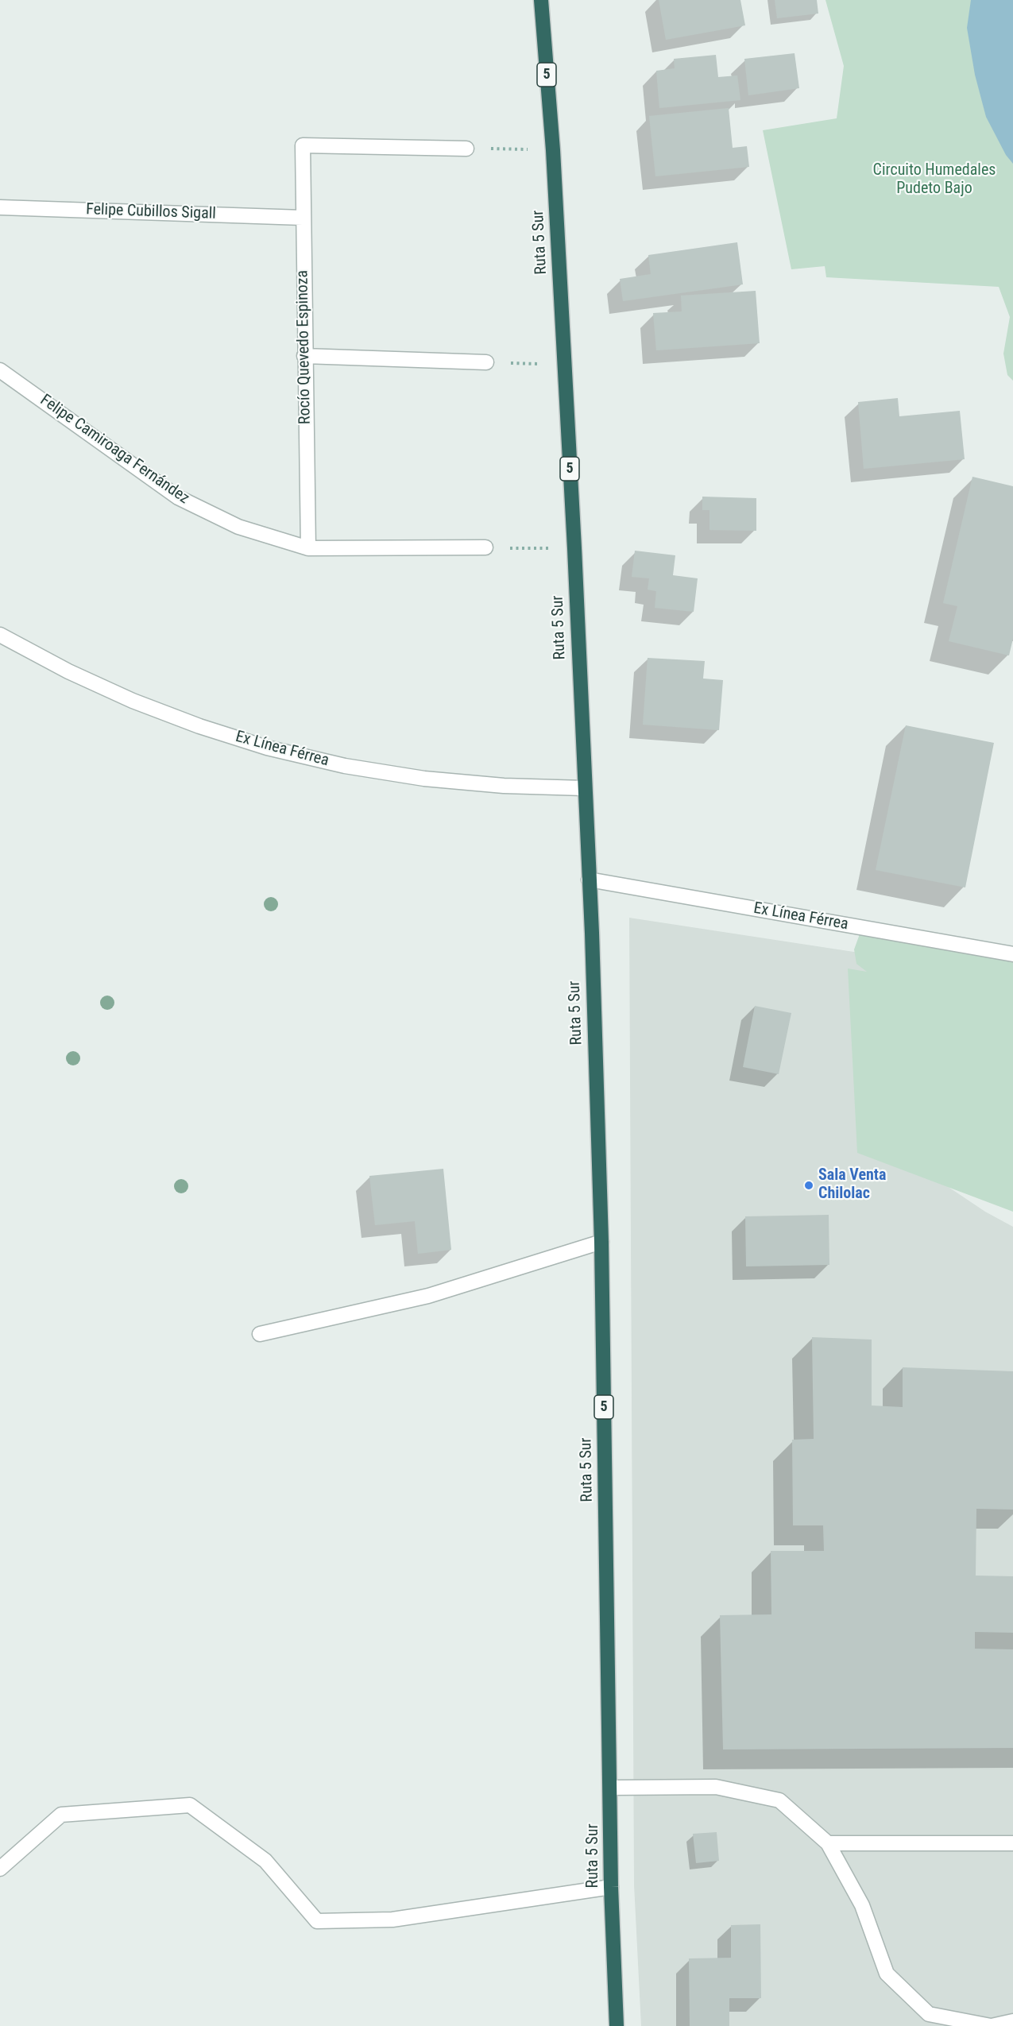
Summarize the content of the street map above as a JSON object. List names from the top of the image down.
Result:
{
  "streets": {
    "highway": ["5", "Ruta 5 Sur"],
    "street": [
      "Felipe Cubillos Sigall",
      "Rocío Quevedo Espinoza",
      "Felipe Camiroaga Fernández",
      "Ex Línea Férrea"
    ]
  },
  "crossings": [
    ["Felipe Cubillos Sigall", "Rocío Quevedo Espinoza"],
    ["Ruta 5 Sur", "Ex Línea Férrea"],
    ["Rocío Quevedo Espinoza", "Felipe Camiroaga Fernández"]
  ],
  "parks": ["Circuito Humedales Pudeto Bajo"],
  "places": ["Sala Venta Chilolac"]
}
